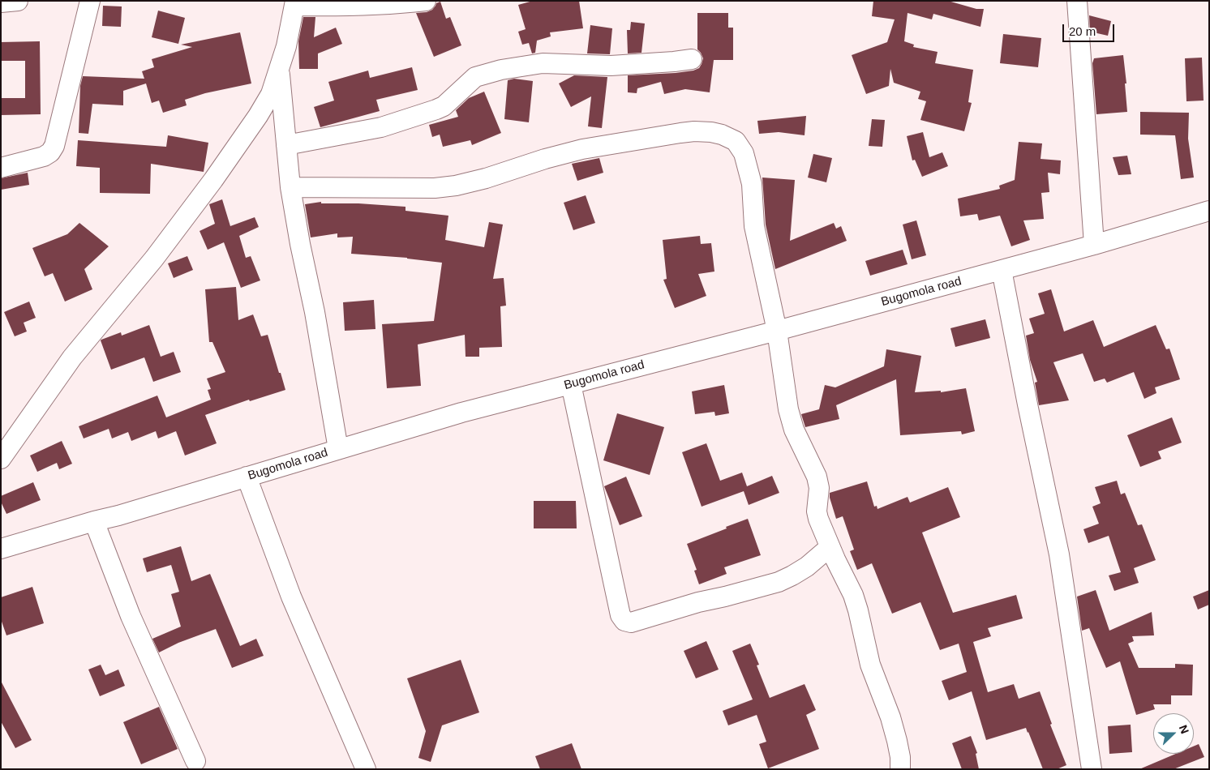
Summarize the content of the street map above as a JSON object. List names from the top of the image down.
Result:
{
  "streets": {
    "street": ["Bugomola road"]
  },
  "scale_bar": "20 m",
  "north": "right"
}
